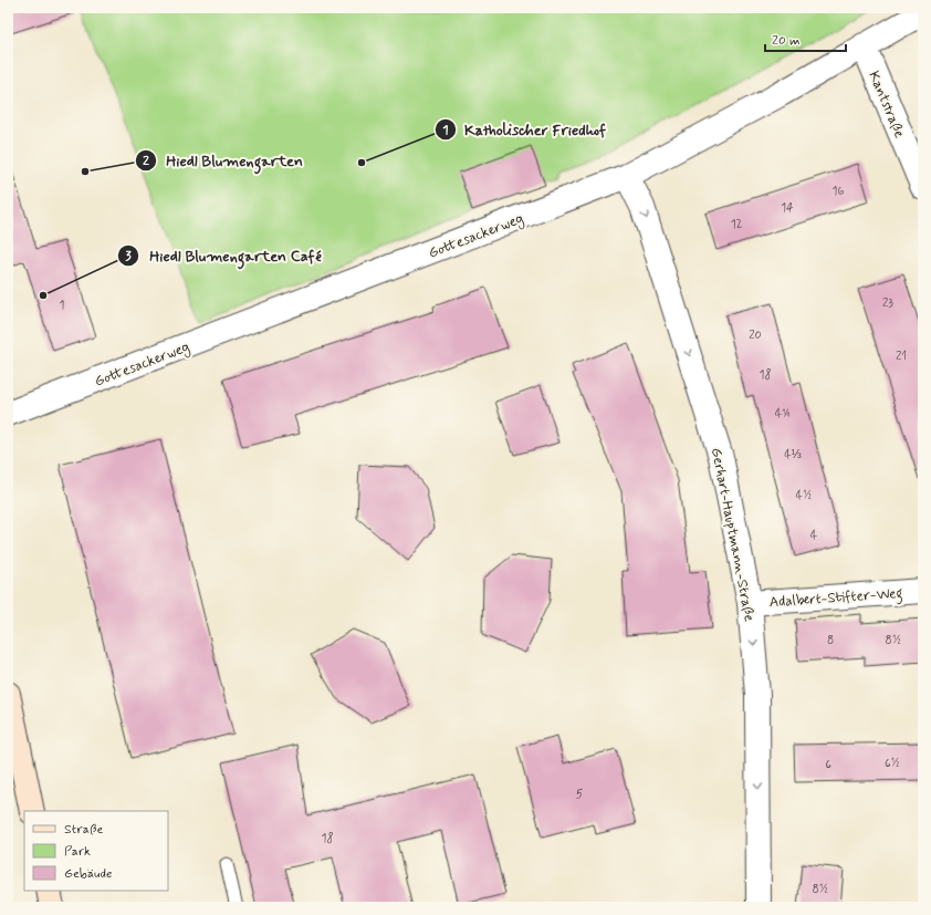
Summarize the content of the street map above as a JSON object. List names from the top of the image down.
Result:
{
  "streets": {
    "street": [
      "Kantstraße",
      "Gottesackerweg",
      "Gerhart-Hauptmann-Straße",
      "Adalbert-Stifter-Weg"
    ]
  },
  "crossings": [
    ["Kantstraße", "Gottesackerweg"],
    ["Gottesackerweg", "Gerhart-Hauptmann-Straße"],
    ["Gerhart-Hauptmann-Straße", "Adalbert-Stifter-Weg"]
  ],
  "one_way": ["Gerhart-Hauptmann-Straße"],
  "places": ["Katholischer Friedhof", "Hiedl Blumengarten", "Hiedl Blumengarten Café"],
  "house_numbers": [
    "16",
    "14",
    "12",
    "23",
    "1",
    "20",
    "21",
    "18",
    "4¼",
    "4⅓",
    "4½",
    "4",
    "8",
    "8½",
    "6½",
    "6",
    "5",
    "18",
    "8½"
  ],
  "legend": ["Straße", "Park", "Gebäude"],
  "scale_bar": "20 m"
}
